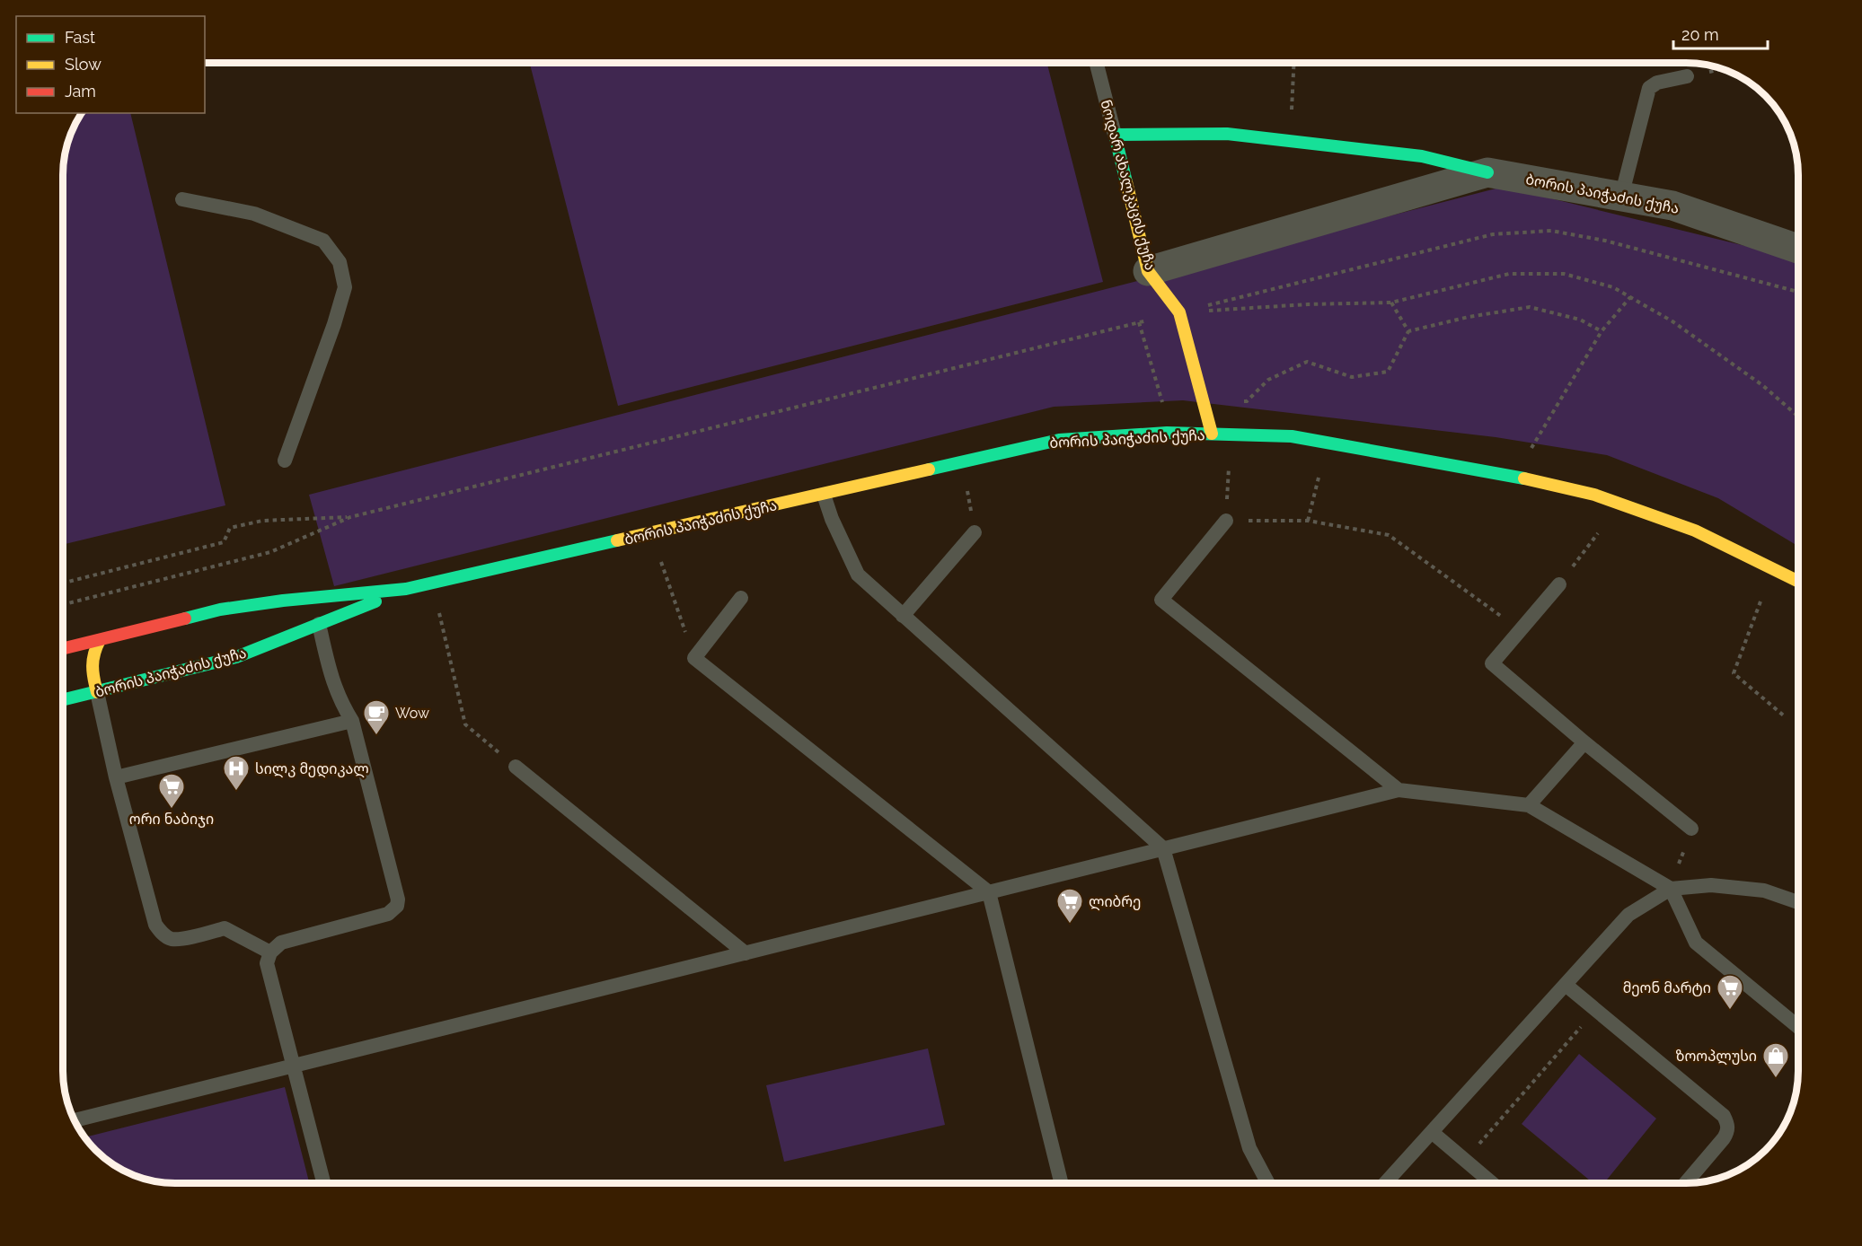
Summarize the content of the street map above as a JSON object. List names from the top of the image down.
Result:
{
  "streets": {
    "street": ["ნოდარ ახალკაცის ქუჩა", "ბორის პაიჭაძის ქუჩა"]
  },
  "crossings": [
    ["ნოდარ ახალკაცის ქუჩა", "ბორის პაიჭაძის ქუჩა"]
  ],
  "places": {
    "cafe": ["Wow"],
    "hospital": ["სილკ მედიკალ"],
    "supermarket": ["ორი ნაბიჯი", "ლიბრე", "მეონ მარტი"],
    "shop": ["ზოოპლუსი"]
  },
  "legend": ["Fast", "Slow", "Jam"],
  "scale_bar": "20 m"
}
